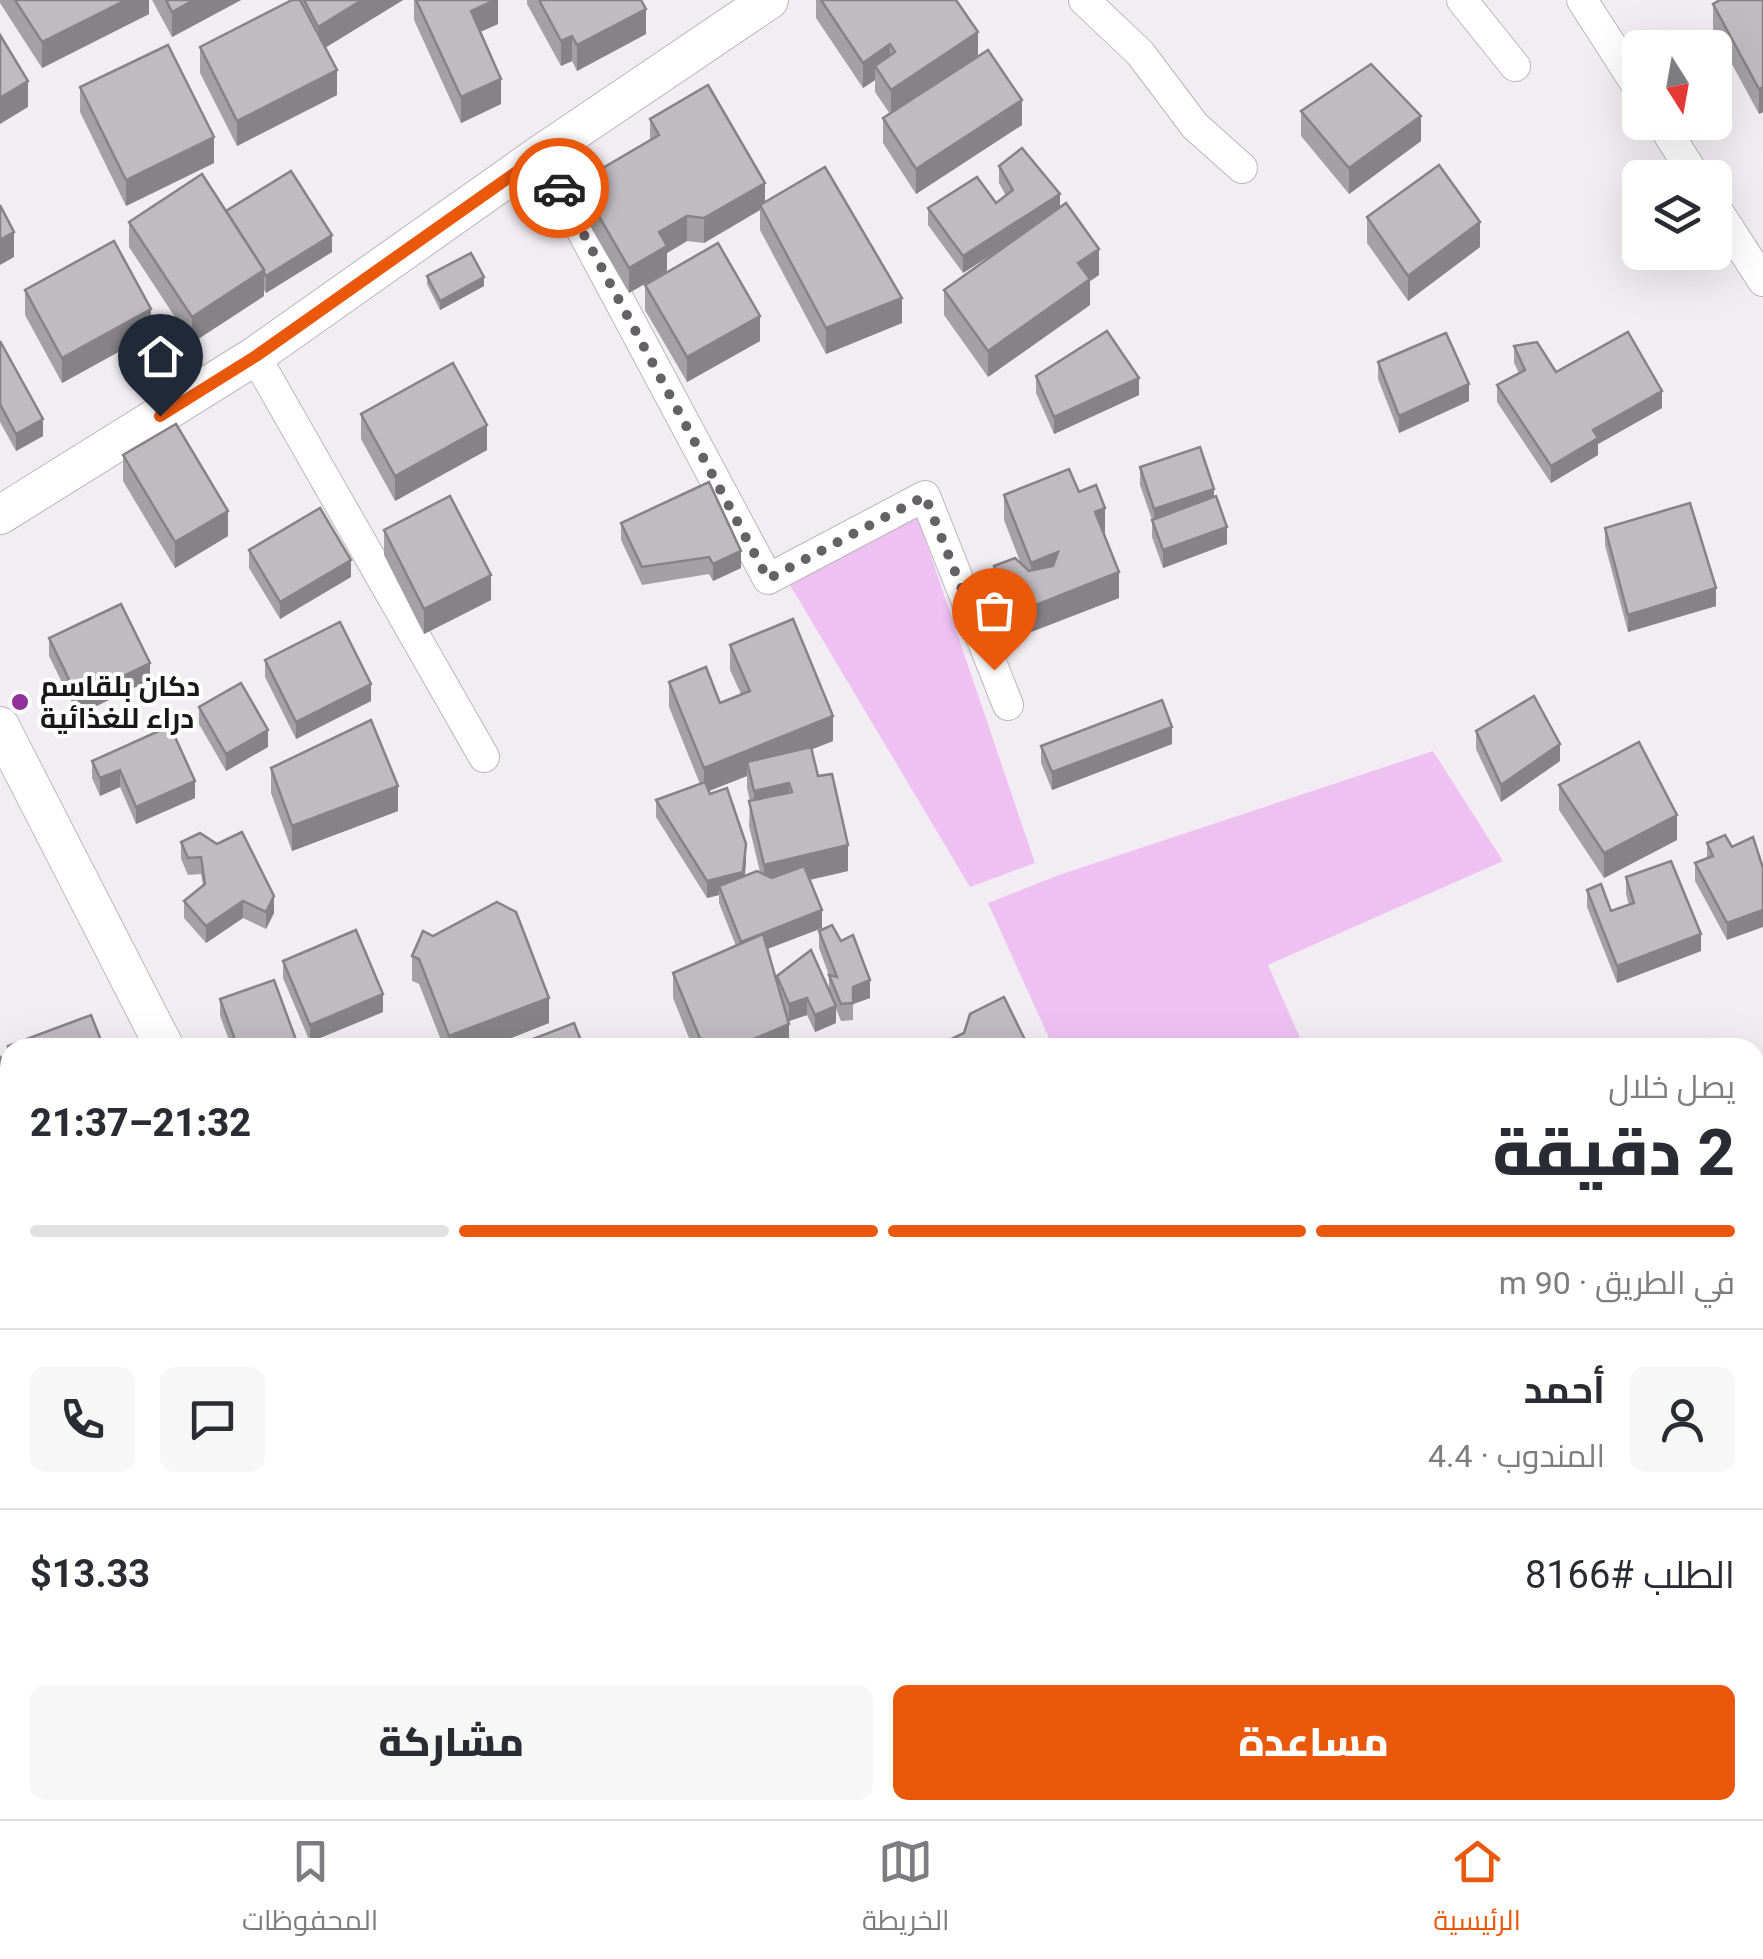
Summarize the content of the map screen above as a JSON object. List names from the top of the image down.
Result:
{
  "places": ["دكان بلقاسم دراء للغذائية"],
  "north": "bottom",
  "page": {
    "heading": ["2 دقيقة", "يصل خلال", "21:32–21:37"],
    "panel": [
      "أحمد",
      "المندوب · 4.4",
      "الطلب #8166",
      "$13.33"
    ],
    "bar": "في الطريق · 90 m",
    "buttons": ["مساعدة", "مشاركة"],
    "tabs": ["الرئيسية", "الخريطة", "المحفوظات"]
  }
}
